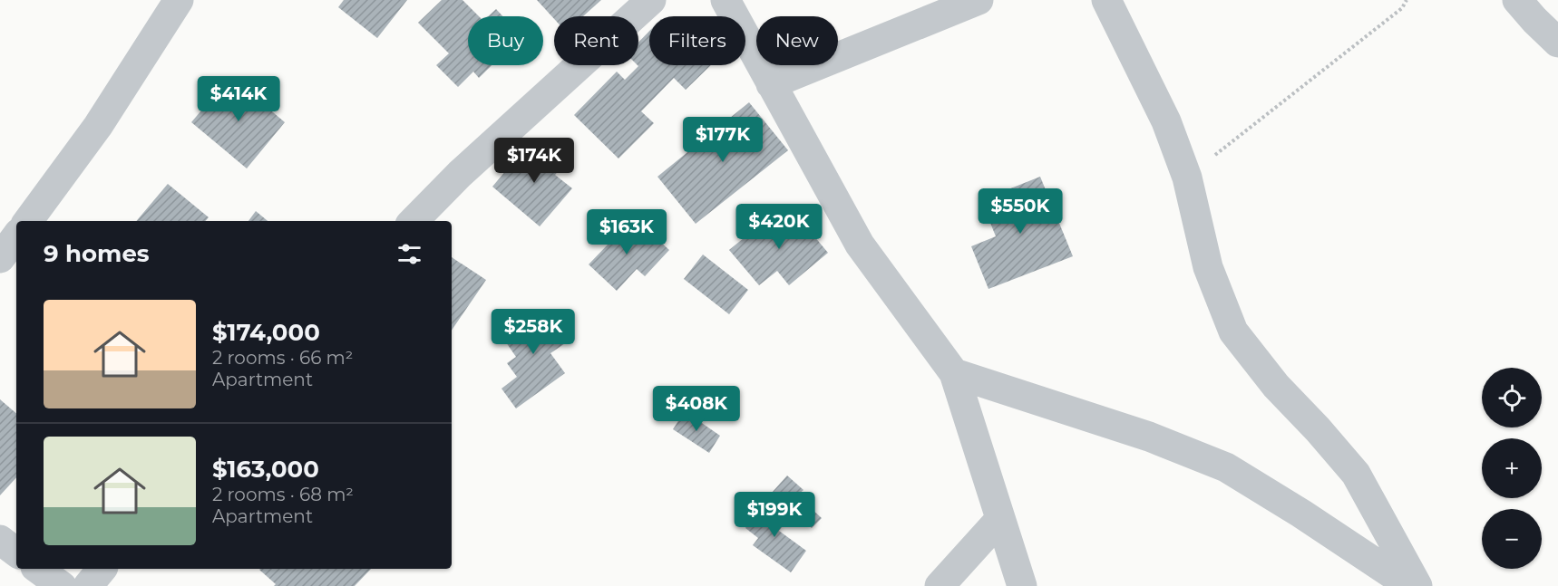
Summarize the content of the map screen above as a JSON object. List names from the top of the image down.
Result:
{
  "page": {
    "chip": [
      "Buy",
      "Rent",
      "Filters",
      "New"
    ],
    "price": [
      "$414K",
      "$177K",
      "$174K",
      "$550K",
      "$420K",
      "$163K",
      "$258K",
      "$408K",
      "$199K"
    ],
    "heading": "9 homes",
    "list": [
      {
        "name": "$174,000",
        "note": "2 rooms · 66 m² · Apartment"
      },
      {
        "name": "$163,000",
        "note": "2 rooms · 68 m² · Apartment"
      }
    ],
    "map_buttons": ["+", "−"]
  }
}
